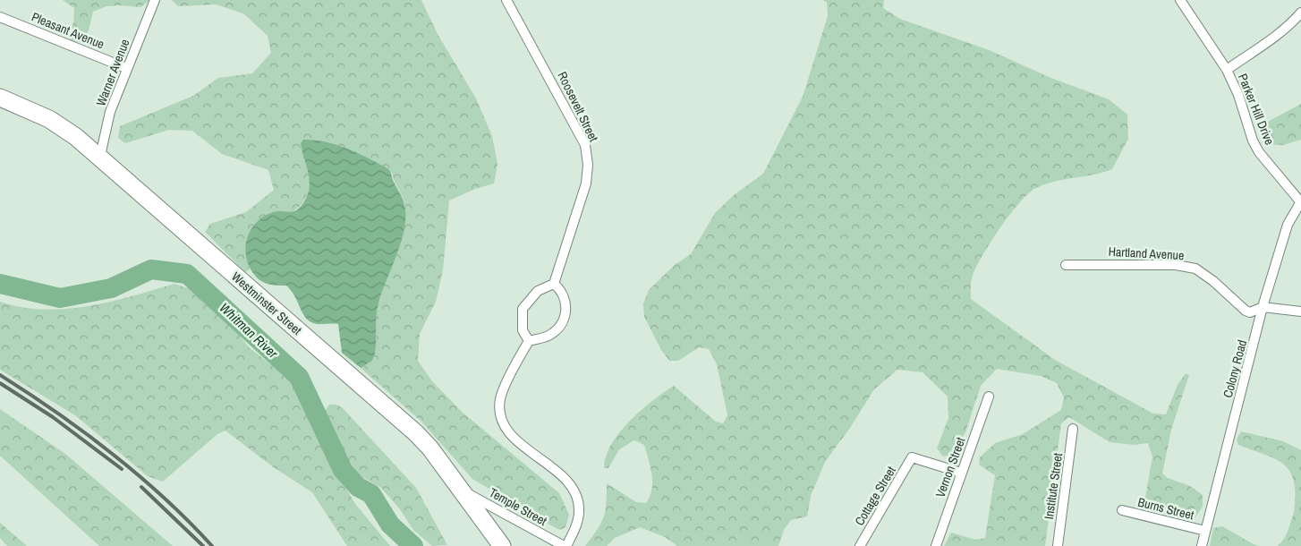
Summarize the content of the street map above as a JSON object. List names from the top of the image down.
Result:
{
  "streets": {
    "highway": ["Westminster Street"],
    "street": [
      "Pleasant Avenue",
      "Warner Avenue",
      "Roosevelt Street",
      "Parker Hill Drive",
      "Hartland Avenue",
      "Colony Road",
      "Vernon Street",
      "Institute Street",
      "Cottage Street",
      "Temple Street",
      "Burns Street"
    ]
  },
  "crossings": [
    ["Pleasant Avenue", "Warner Avenue"],
    ["Warner Avenue", "Westminster Street"],
    ["Parker Hill Drive", "Colony Road"],
    ["Hartland Avenue", "Colony Road"],
    ["Westminster Street", "Temple Street"],
    ["Colony Road", "Burns Street"],
    ["Vernon Street", "Cottage Street"]
  ],
  "water": ["Whitman River"]
}
